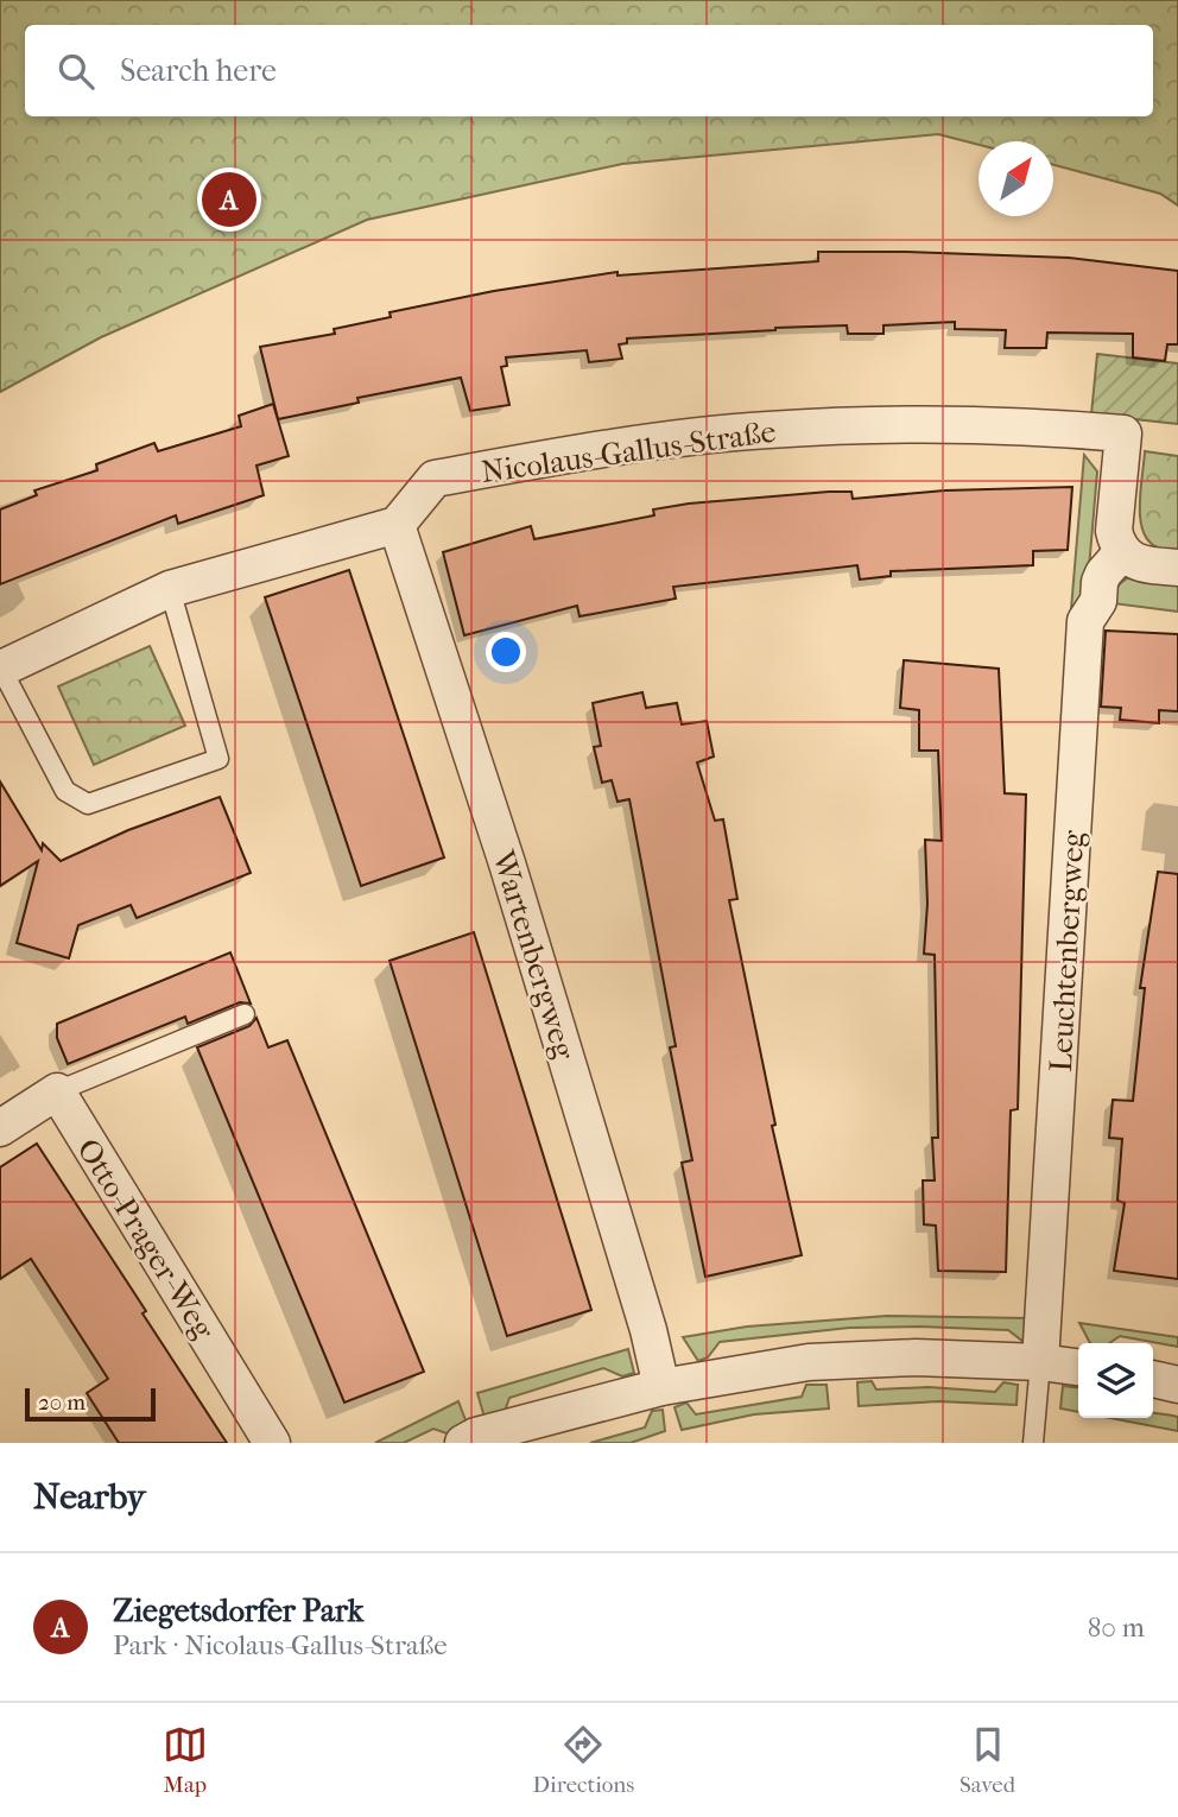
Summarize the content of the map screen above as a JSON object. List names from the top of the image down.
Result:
{
  "streets": {
    "street": [
      "Nicolaus-Gallus-Straße",
      "Leuchtenbergweg",
      "Wartenbergweg",
      "Otto-Prager-Weg"
    ]
  },
  "crossings": [
    ["Nicolaus-Gallus-Straße", "Leuchtenbergweg"],
    ["Nicolaus-Gallus-Straße", "Wartenbergweg"]
  ],
  "scale_bar": "20 m",
  "north": "top right",
  "page": {
    "search": "Search here",
    "pins": "A",
    "scale": "20 m",
    "heading": "Nearby",
    "list": [
      {
        "mark": "A",
        "name": "Ziegetsdorfer Park",
        "note": "Park · Nicolaus-Gallus-Straße",
        "value": "80 m"
      }
    ],
    "nav": ["Map", "Directions", "Saved"]
  }
}
